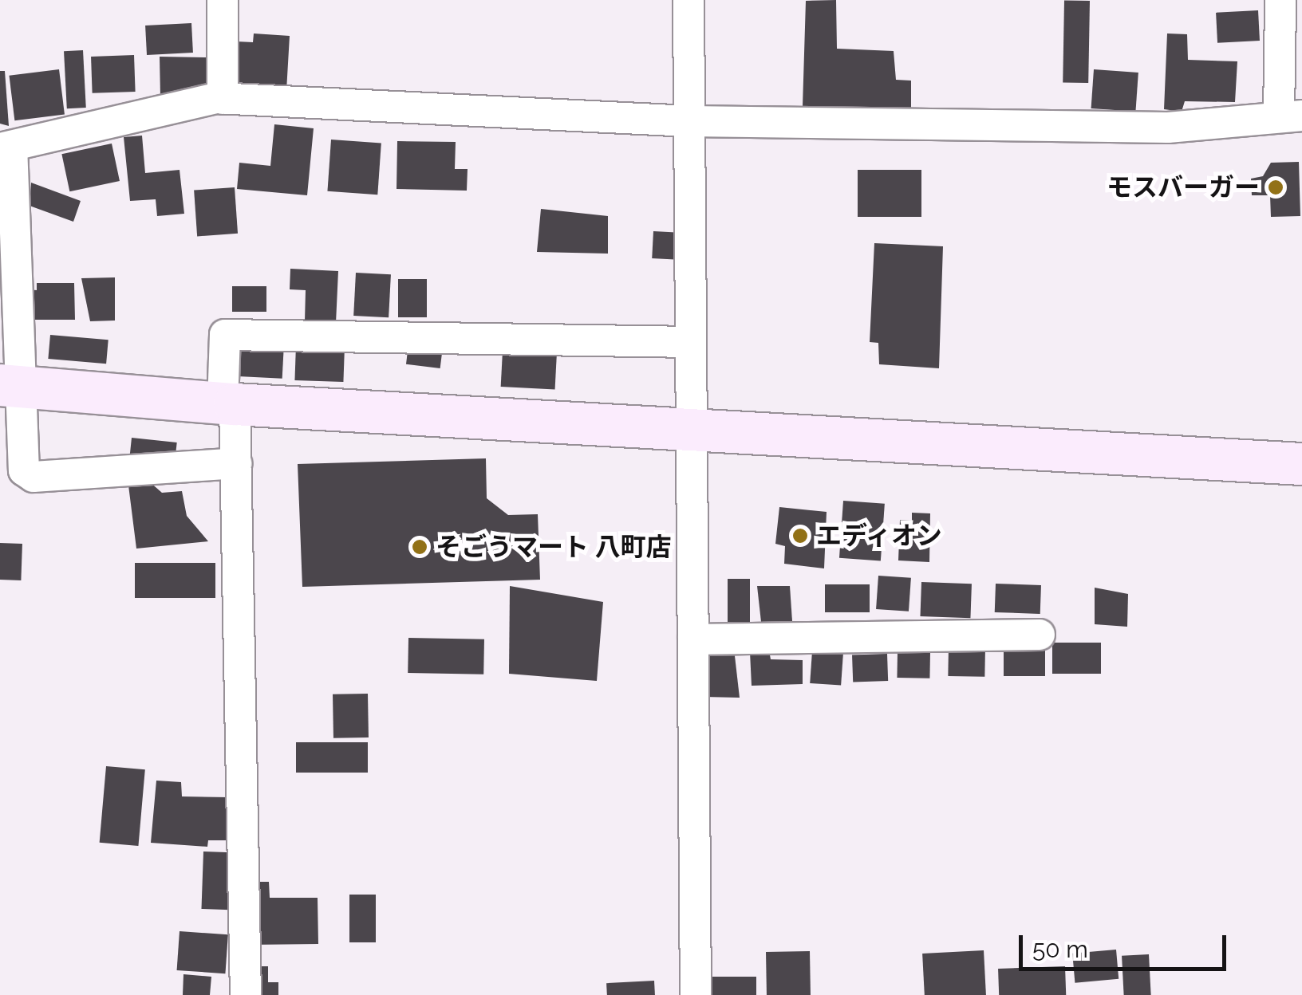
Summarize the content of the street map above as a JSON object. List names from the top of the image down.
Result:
{
  "places": ["モスバーガー", "エディオン", "そごうマート 八町店"],
  "scale_bar": "50 m"
}
